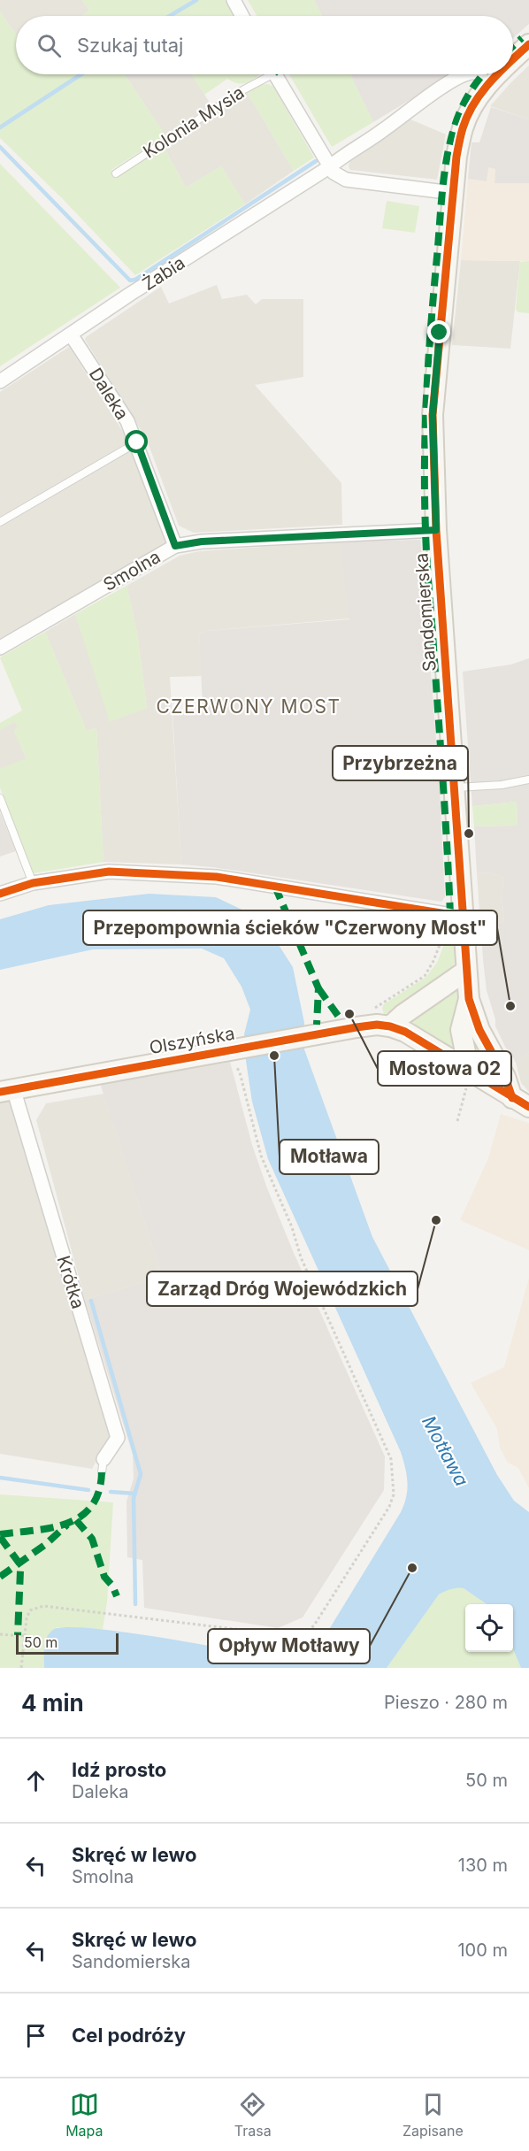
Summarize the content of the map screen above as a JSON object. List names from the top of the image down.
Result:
{
  "streets": {
    "street": [
      "Kolonia Mysia",
      "Żabia",
      "Daleka",
      "Smolna",
      "Sandomierska",
      "Olszyńska",
      "Krótka"
    ]
  },
  "crossings": [
    ["Kolonia Mysia", "Żabia"],
    ["Żabia", "Daleka"],
    ["Żabia", "Sandomierska"],
    ["Daleka", "Smolna"],
    ["Smolna", "Sandomierska"],
    ["Olszyńska", "Krótka"]
  ],
  "districts": ["CZERWONY MOST"],
  "water": ["Motława"],
  "places": [
    "Przybrzeżna",
    "Przepompownia ścieków \"Czerwony Most\"",
    "Mostowa 02",
    "Motława",
    "Zarząd Dróg Wojewódzkich",
    "Opływ Motławy"
  ],
  "scale_bar": "50 m",
  "page": {
    "search": "Szukaj tutaj",
    "scale": "50 m",
    "heading": ["4 min", "Pieszo · 280 m"],
    "list": [
      ["Idź prosto", "Daleka", "50 m"],
      ["Skręć w lewo", "Smolna", "130 m"],
      ["Skręć w lewo", "Sandomierska", "100 m"],
      "Cel podróży"
    ],
    "nav": ["Mapa", "Trasa", "Zapisane"]
  }
}
